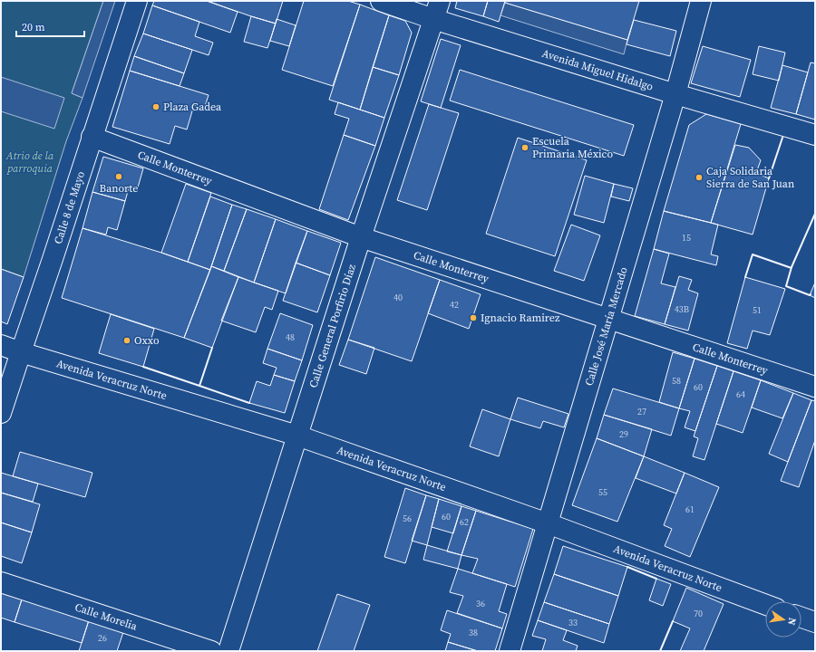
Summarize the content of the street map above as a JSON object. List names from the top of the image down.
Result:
{
  "streets": {
    "main road": [
      "Avenida Miguel Hidalgo",
      "Calle Monterrey",
      "Calle 8 de Mayo",
      "Calle General Porfirio Díaz",
      "Calle José María Mercado",
      "Avenida Veracruz Norte",
      "Calle Morelia"
    ]
  },
  "crossings": [
    ["Avenida Miguel Hidalgo", "Calle General Porfirio Díaz"],
    ["Avenida Miguel Hidalgo", "Calle José María Mercado"],
    ["Calle Monterrey", "Calle 8 de Mayo"],
    ["Calle Monterrey", "Calle General Porfirio Díaz"],
    ["Calle Monterrey", "Calle José María Mercado"],
    ["Calle 8 de Mayo", "Avenida Veracruz Norte"],
    ["Calle General Porfirio Díaz", "Avenida Veracruz Norte"],
    ["Calle José María Mercado", "Avenida Veracruz Norte"]
  ],
  "parks": ["Atrio de la parroquia"],
  "places": [
    "Plaza Gadea",
    "Escuela Primaria México",
    "Banorte",
    "Caja Solidaria Sierra de San Juan",
    "Ignacio Ramirez",
    "Oxxo"
  ],
  "house_numbers": [
    "15",
    "40",
    "42",
    "43B",
    "51",
    "48",
    "58",
    "60",
    "64",
    "27",
    "29",
    "55",
    "61",
    "60",
    "56",
    "62",
    "36",
    "70",
    "33",
    "38",
    "26"
  ],
  "scale_bar": "20 m",
  "north": "right"
}
